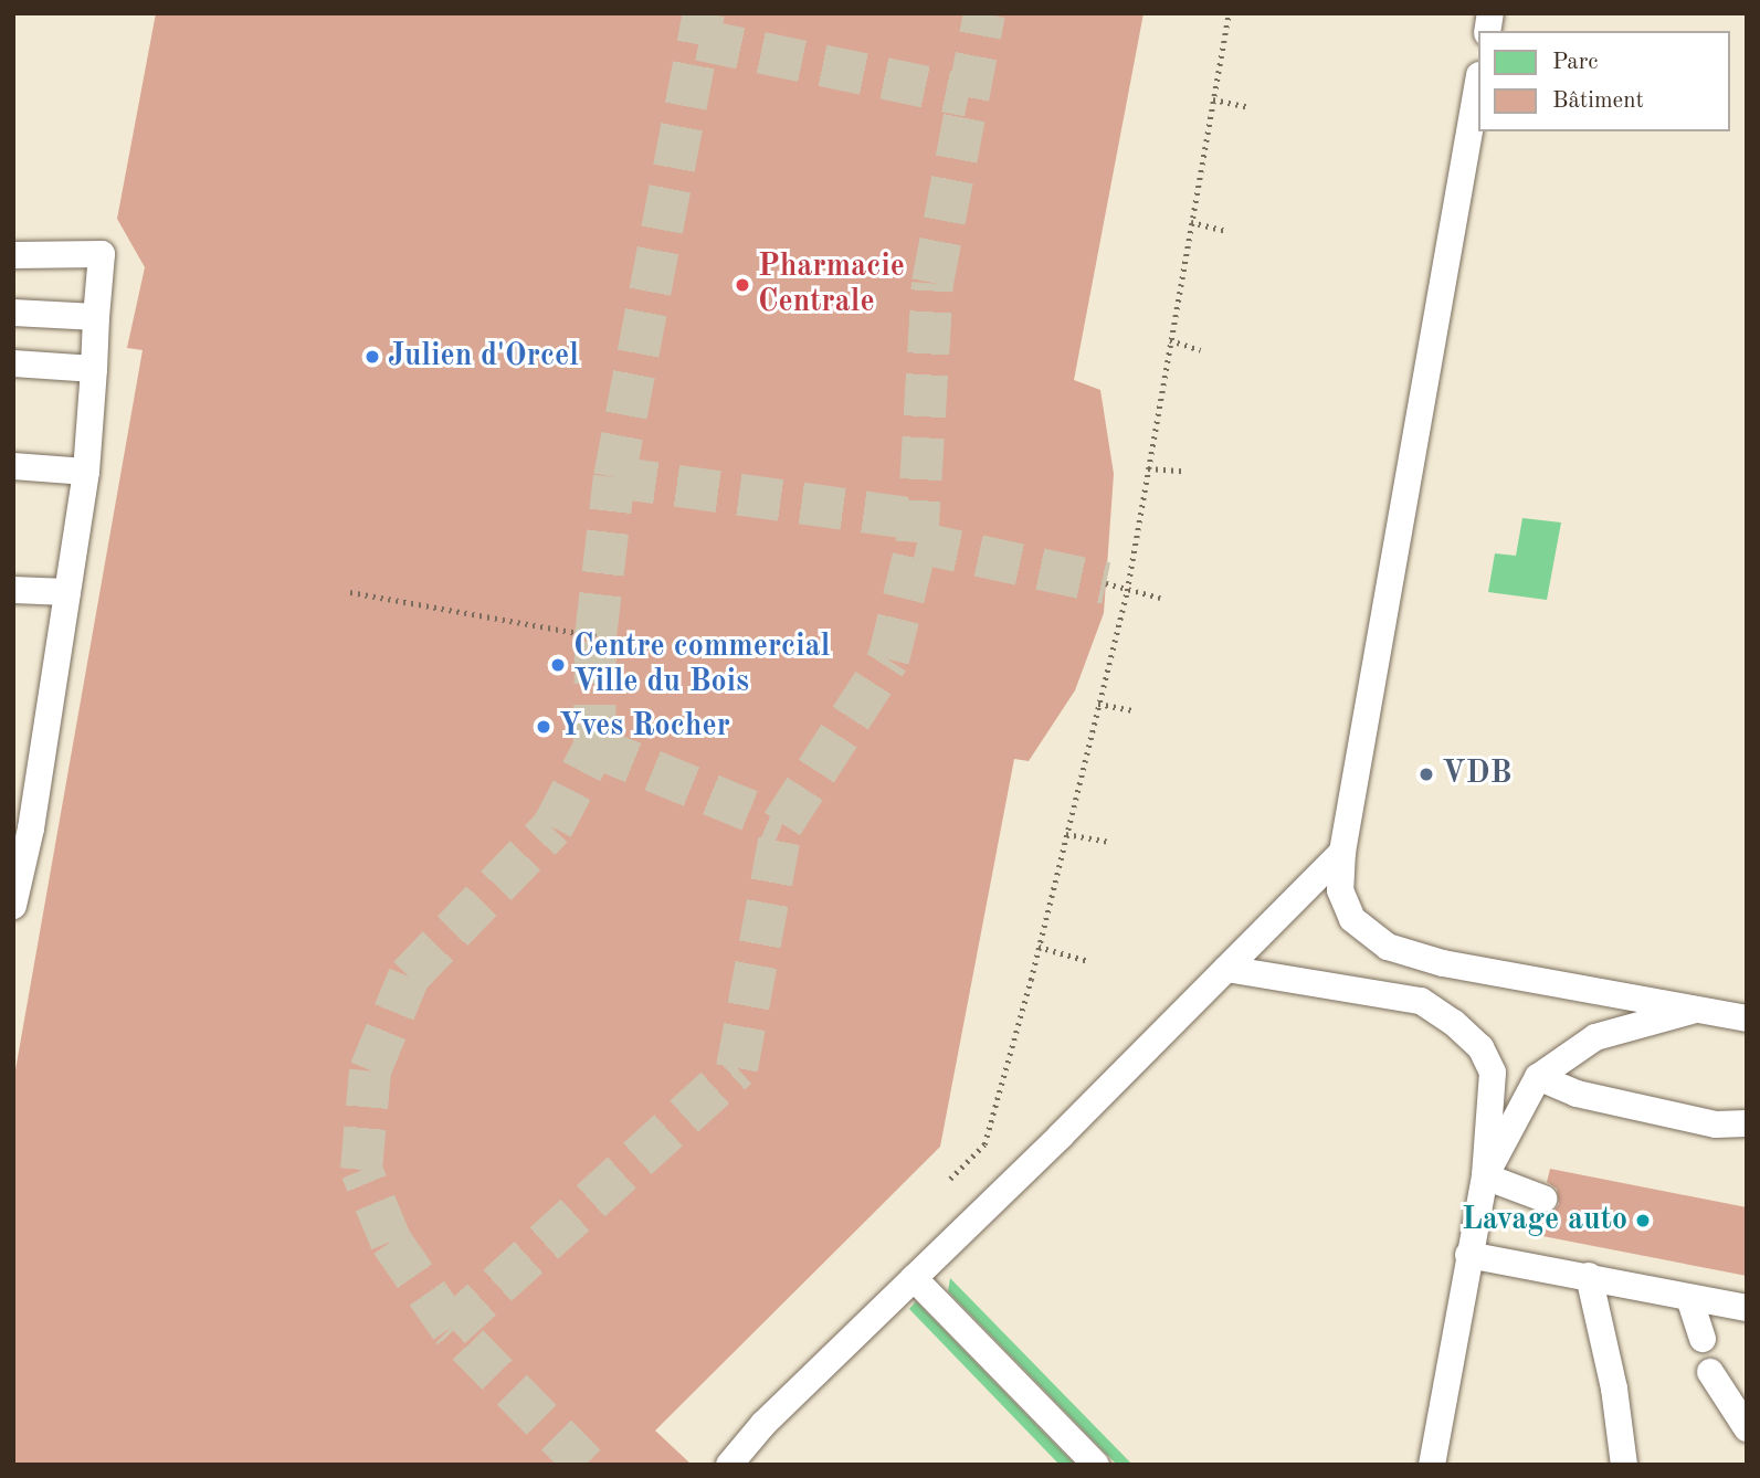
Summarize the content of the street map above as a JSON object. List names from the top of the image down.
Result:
{
  "places": [
    "Pharmacie Centrale",
    "Julien d'Orcel",
    "Centre commercial Ville du Bois",
    "Yves Rocher",
    "VDB",
    "Lavage auto"
  ],
  "legend": ["Parc", "Bâtiment"]
}
